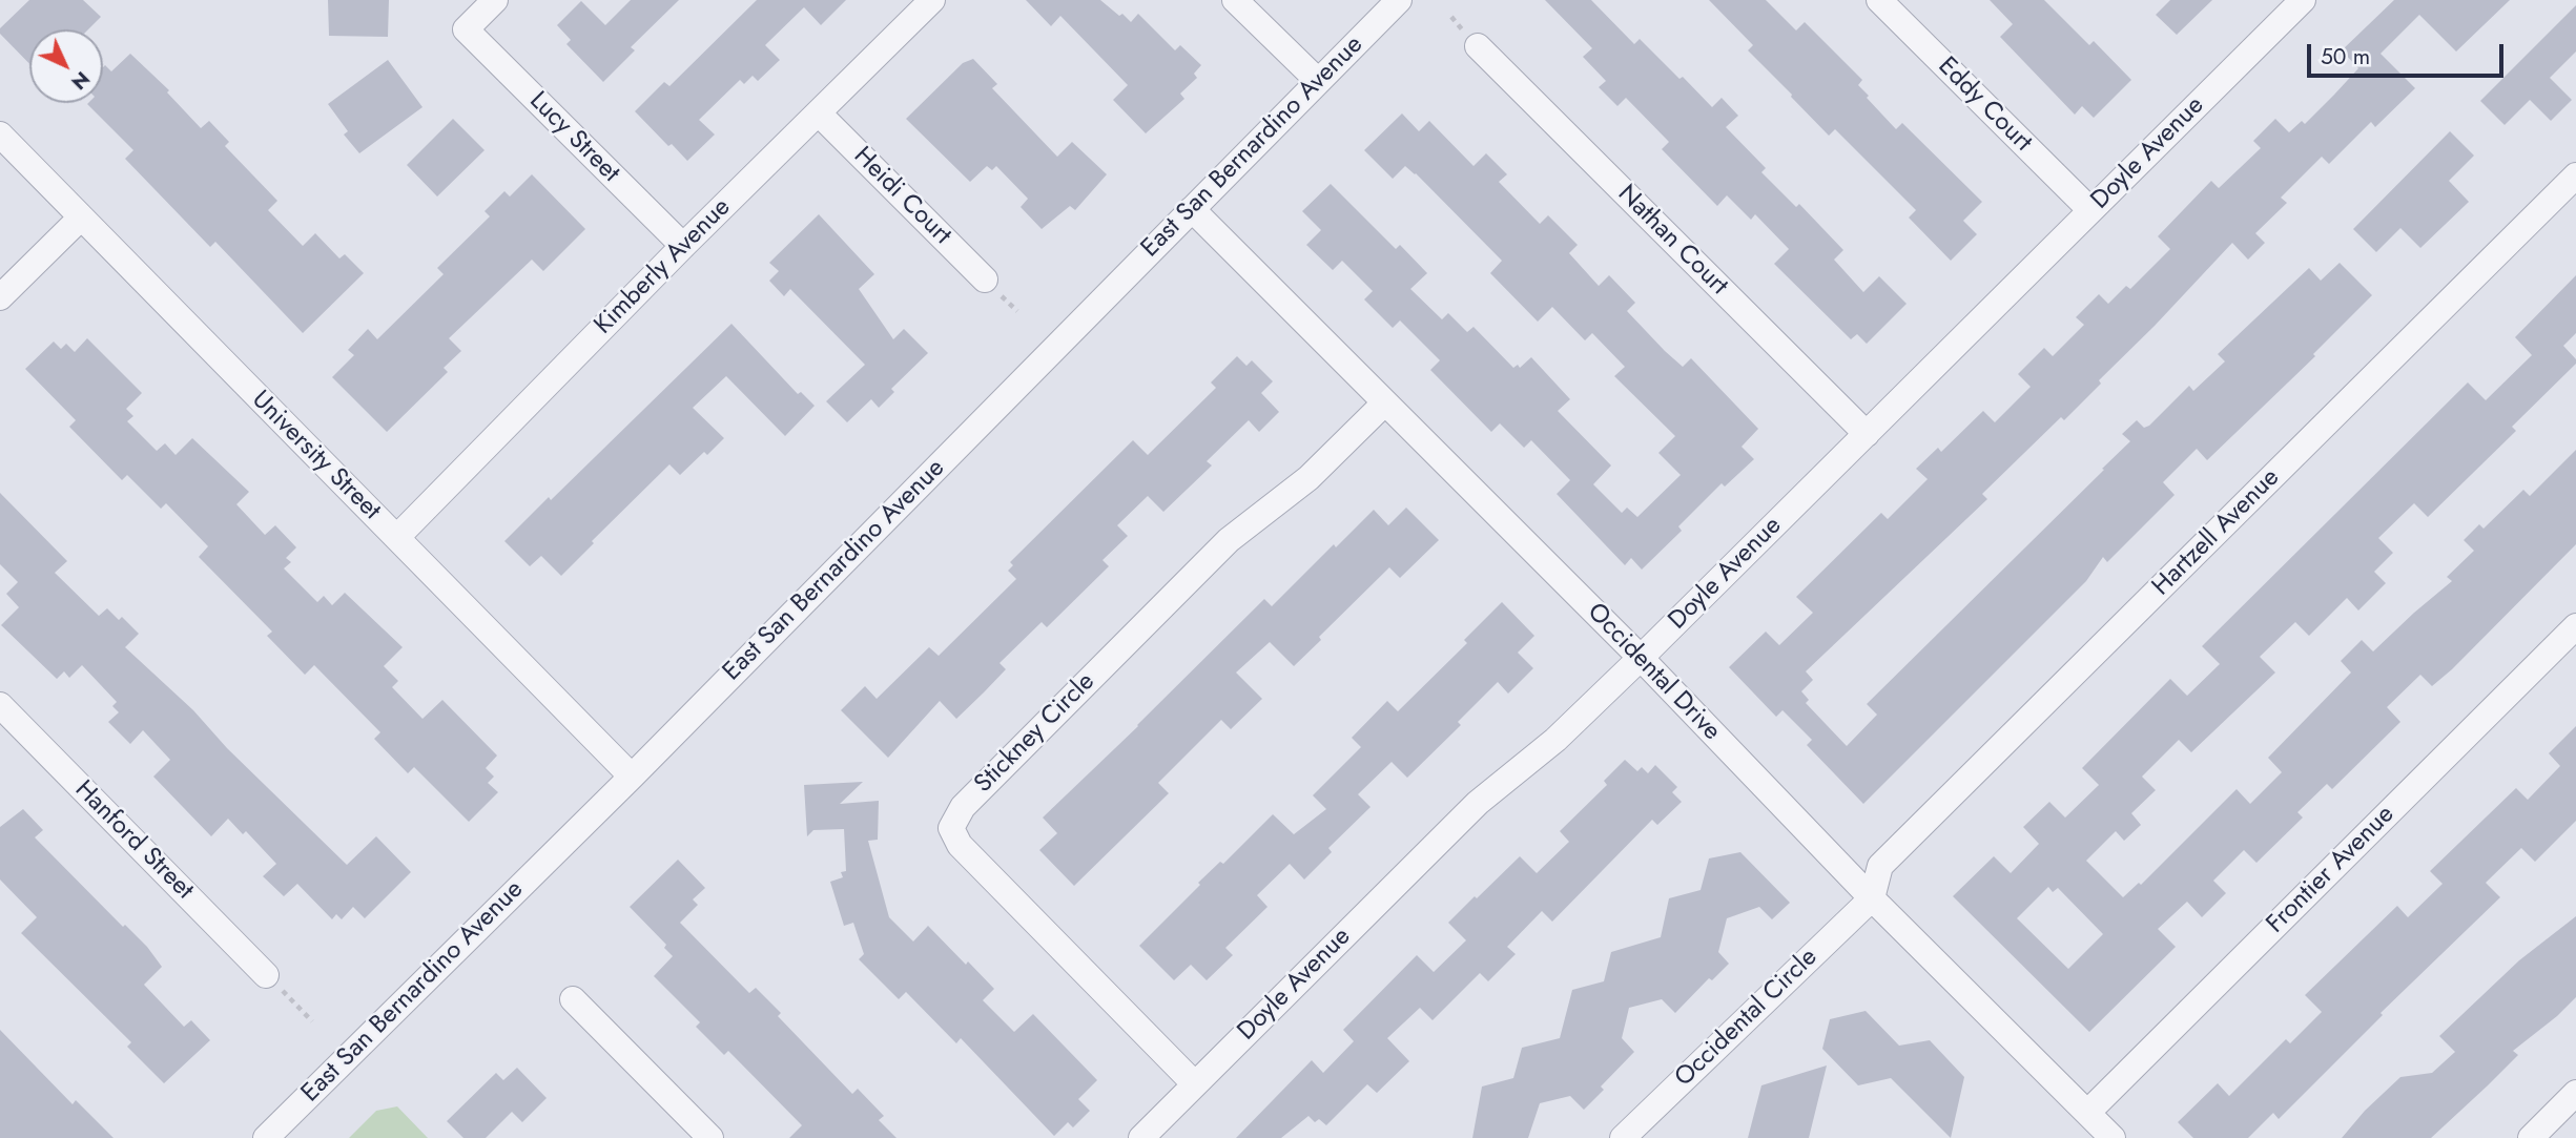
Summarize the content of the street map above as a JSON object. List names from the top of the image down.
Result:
{
  "streets": {
    "street": [
      "Eddy Court",
      "Lucy Street",
      "East San Bernardino Avenue",
      "Doyle Avenue",
      "Heidi Court",
      "Nathan Court",
      "Kimberly Avenue",
      "University Street",
      "Hartzell Avenue",
      "Occidental Drive",
      "Stickney Circle",
      "Hanford Street",
      "Frontier Avenue",
      "Occidental Circle"
    ]
  },
  "crossings": [
    ["Eddy Court", "Doyle Avenue"],
    ["Lucy Street", "Kimberly Avenue"],
    ["East San Bernardino Avenue", "University Street"],
    ["East San Bernardino Avenue", "Occidental Drive"],
    ["Doyle Avenue", "Nathan Court"],
    ["Doyle Avenue", "Occidental Drive"],
    ["Doyle Avenue", "Stickney Circle"],
    ["Heidi Court", "Kimberly Avenue"],
    ["Kimberly Avenue", "University Street"],
    ["Hartzell Avenue", "Occidental Drive"],
    ["Hartzell Avenue", "Occidental Circle"],
    ["Occidental Drive", "Stickney Circle"],
    ["Occidental Drive", "Frontier Avenue"],
    ["Occidental Drive", "Occidental Circle"]
  ],
  "scale_bar": "50 m",
  "north": "bottom right"
}
